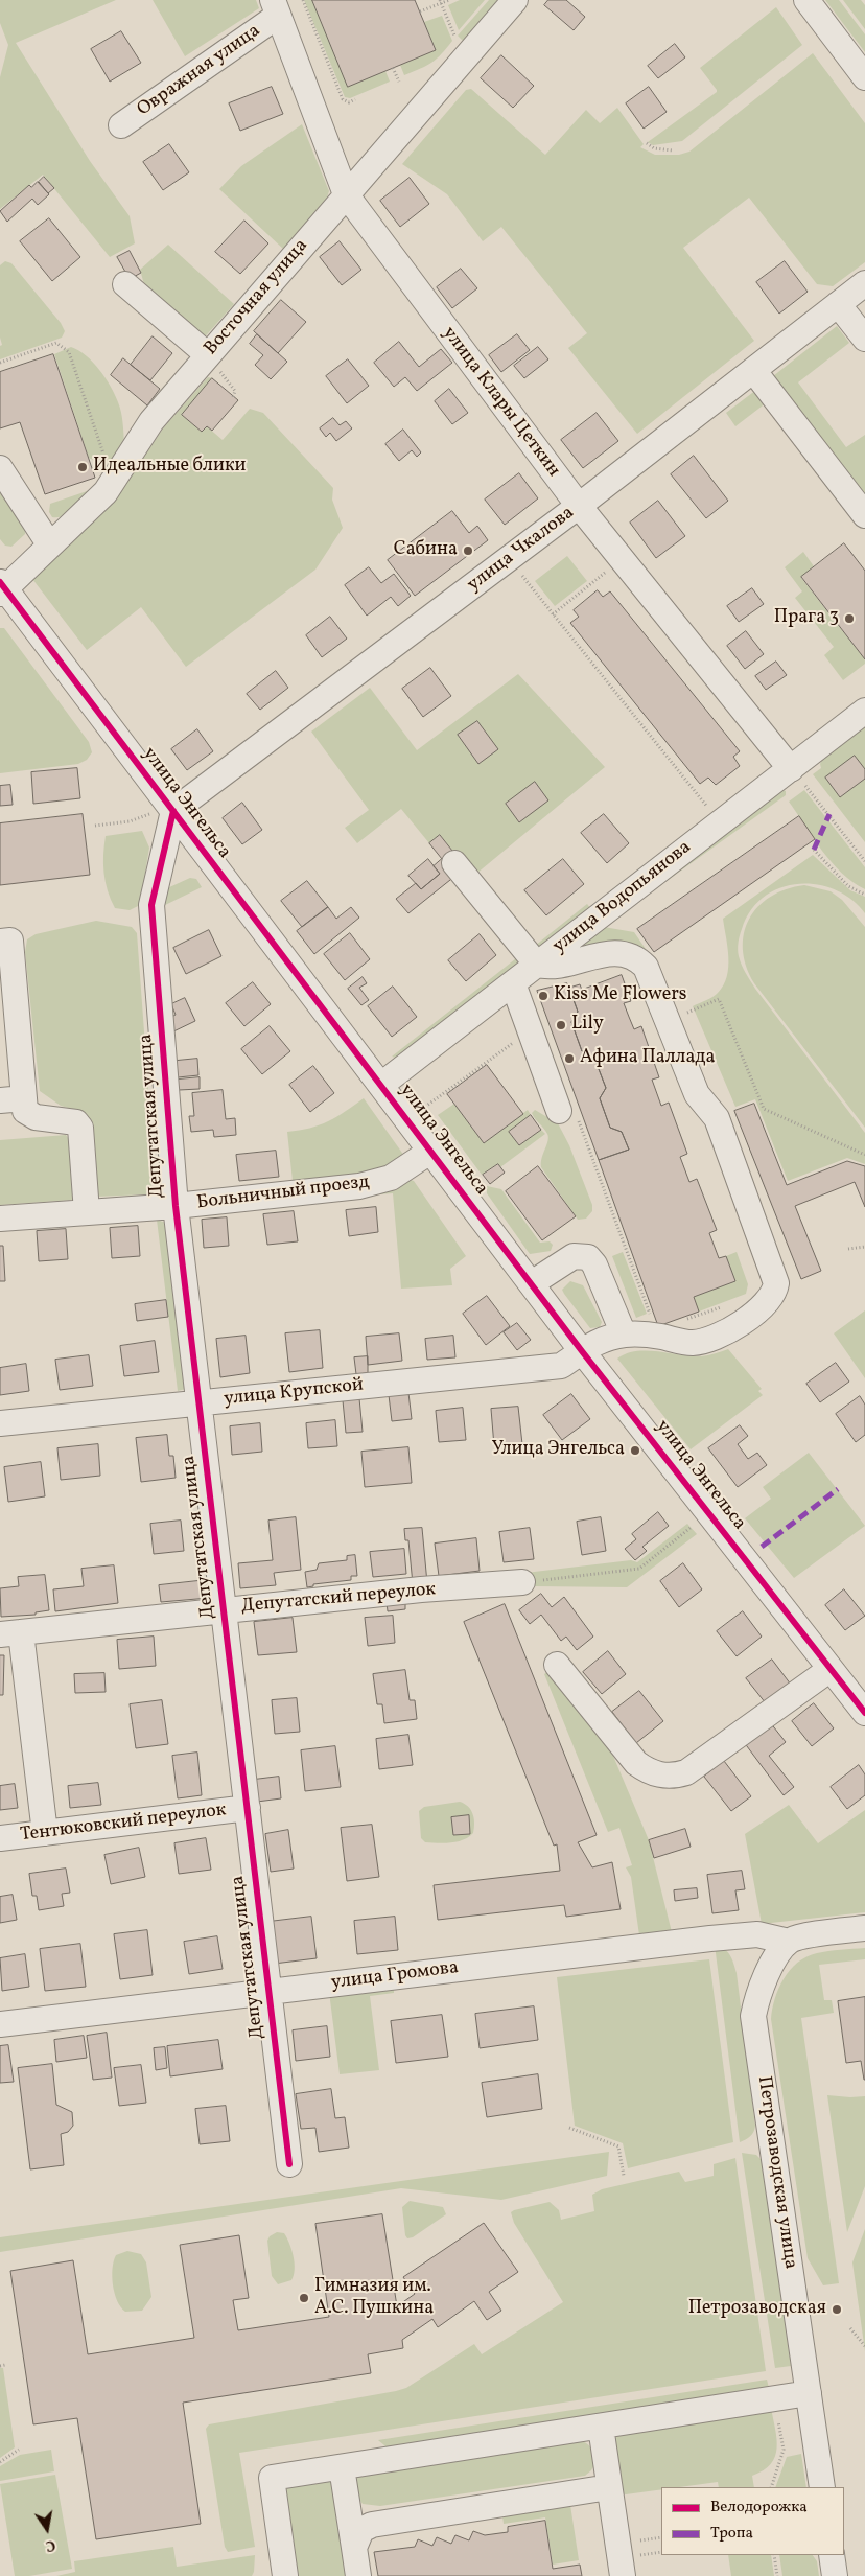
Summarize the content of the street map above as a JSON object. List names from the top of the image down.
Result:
{
  "streets": {
    "street": [
      "Овражная улица",
      "Восточная улица",
      "улица Клары Цеткин",
      "улица Чкалова",
      "улица Энгельса",
      "улица Водопьянова",
      "Депутатская улица",
      "Больничный проезд",
      "улица Крупской",
      "Депутатский переулок",
      "Тентюковский переулок",
      "улица Громова",
      "Петрозаводская улица"
    ]
  },
  "crossings": [
    ["Овражная улица", "улица Клары Цеткин"],
    ["Восточная улица", "улица Клары Цеткин"],
    ["Восточная улица", "улица Энгельса"],
    ["улица Клары Цеткин", "улица Чкалова"],
    ["улица Клары Цеткин", "улица Водопьянова"],
    ["улица Чкалова", "улица Энгельса"],
    ["улица Чкалова", "Депутатская улица"],
    ["улица Энгельса", "улица Водопьянова"],
    ["улица Энгельса", "Депутатская улица"],
    ["улица Энгельса", "Больничный проезд"],
    ["улица Энгельса", "улица Крупской"],
    ["улица Водопьянова", "улица Крупской"],
    ["Депутатская улица", "Больничный проезд"],
    ["Депутатская улица", "улица Крупской"],
    ["Депутатская улица", "Депутатский переулок"],
    ["Депутатская улица", "Тентюковский переулок"],
    ["Депутатская улица", "улица Громова"],
    ["улица Громова", "Петрозаводская улица"]
  ],
  "places": [
    "Идеальные блики",
    "Сабина",
    "Прага 3",
    "Kiss Me Flowers",
    "Lily",
    "Афина Паллада",
    "Улица Энгельса",
    "Гимназия им. А.С. Пушкина",
    "Петрозаводская"
  ],
  "legend": ["Велодорожка", "Тропа"],
  "north": "bottom"
}
